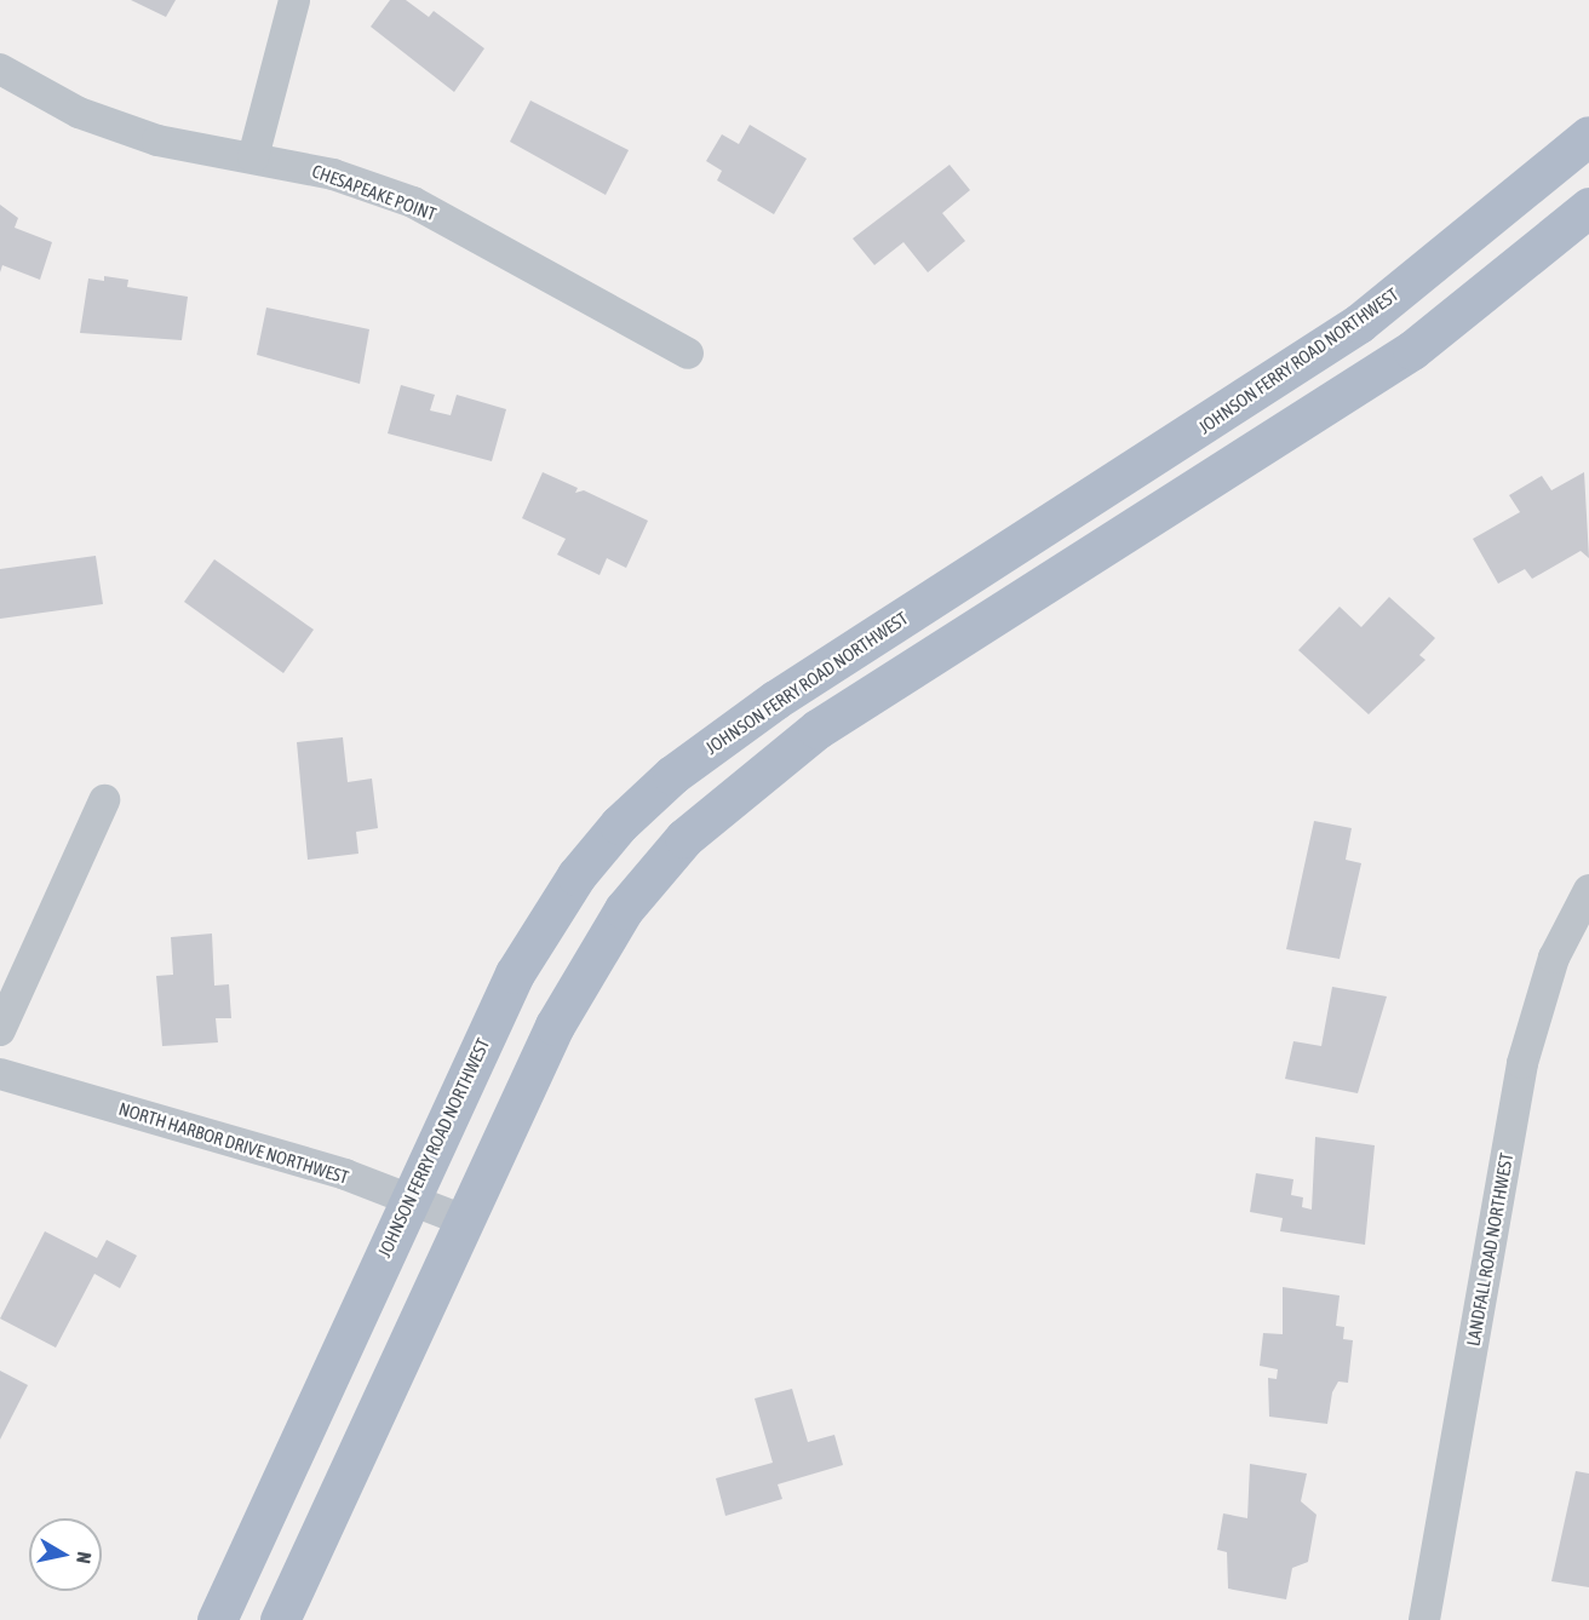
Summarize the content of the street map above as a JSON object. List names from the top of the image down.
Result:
{
  "streets": {
    "main road": ["JOHNSON FERRY ROAD NORTHWEST"],
    "street": ["CHESAPEAKE POINT", "NORTH HARBOR DRIVE NORTHWEST", "LANDFALL ROAD NORTHWEST"]
  },
  "crossings": [
    ["JOHNSON FERRY ROAD NORTHWEST", "NORTH HARBOR DRIVE NORTHWEST"]
  ],
  "north": "right"
}
